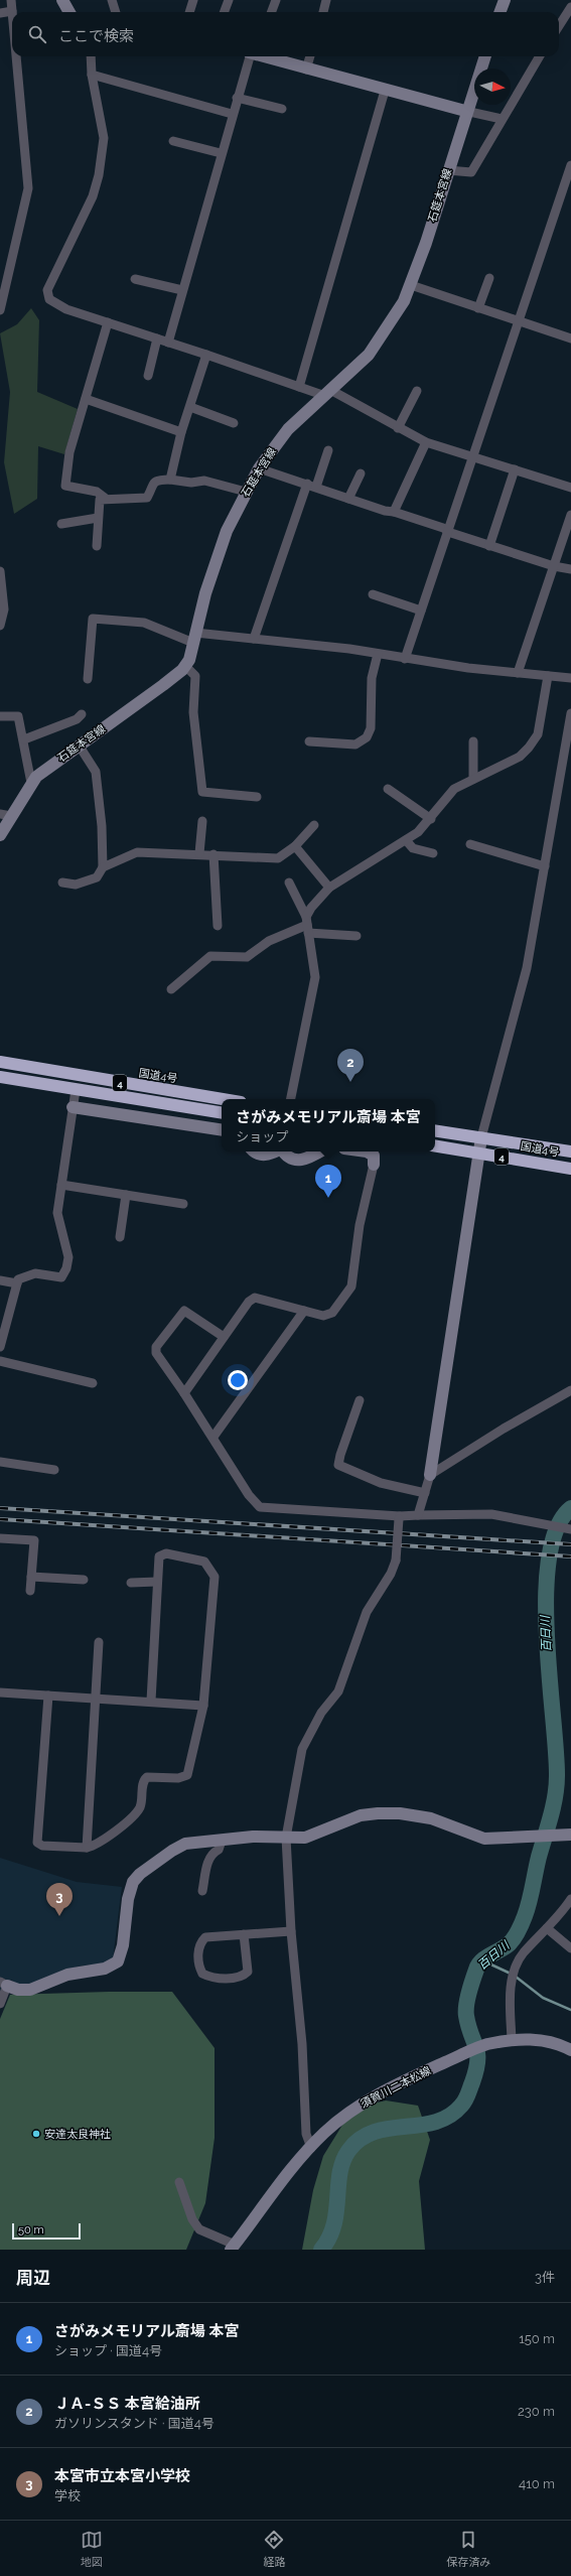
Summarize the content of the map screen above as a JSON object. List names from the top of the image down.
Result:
{
  "streets": {
    "highway": ["国道4号", "4"],
    "street": ["石筵本宮線", "須賀川二本松線"]
  },
  "water": ["百日川"],
  "places": ["安達太良神社"],
  "scale_bar": "50 m",
  "north": "right",
  "page": {
    "search": "ここで検索",
    "pins": ["2", "1", "3"],
    "popup": ["さがみメモリアル斎場 本宮", "ショップ"],
    "scale": "50 m",
    "heading": ["周辺", "3件"],
    "list": [
      {
        "mark": "1",
        "name": "さがみメモリアル斎場 本宮",
        "note": "ショップ · 国道4号",
        "value": "150 m"
      },
      {
        "mark": "2",
        "name": "ＪＡ-ＳＳ 本宮給油所",
        "note": "ガソリンスタンド · 国道4号",
        "value": "230 m"
      },
      {
        "mark": "3",
        "name": "本宮市立本宮小学校",
        "note": "学校",
        "value": "410 m"
      }
    ],
    "nav": ["地図", "経路", "保存済み"]
  }
}
